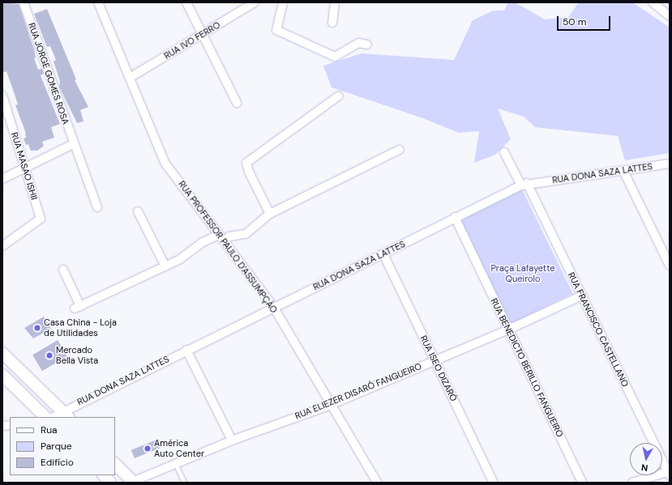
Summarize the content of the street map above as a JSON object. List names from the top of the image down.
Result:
{
  "streets": {
    "street": [
      "RUA IVO FERRO",
      "RUA JORGE GOMES ROSA",
      "RUA MASAO ISHII",
      "RUA DONA SAZA LATTES",
      "RUA PROFESSOR PAULO D'ASSUMPÇÃO",
      "RUA FRANCISCO CASTELLANO",
      "RUA BENEDICTO BERILLO FANGUEIRO",
      "RUA ISEO DIZARÓ",
      "RUA ELIEZER DISARÓ FANGUEIRO"
    ]
  },
  "crossings": [
    ["RUA IVO FERRO", "RUA PROFESSOR PAULO D'ASSUMPÇÃO"],
    ["RUA DONA SAZA LATTES", "RUA PROFESSOR PAULO D'ASSUMPÇÃO"],
    ["RUA DONA SAZA LATTES", "RUA FRANCISCO CASTELLANO"],
    ["RUA DONA SAZA LATTES", "RUA BENEDICTO BERILLO FANGUEIRO"],
    ["RUA DONA SAZA LATTES", "RUA ISEO DIZARÓ"],
    ["RUA PROFESSOR PAULO D'ASSUMPÇÃO", "RUA ELIEZER DISARÓ FANGUEIRO"],
    ["RUA FRANCISCO CASTELLANO", "RUA ELIEZER DISARÓ FANGUEIRO"],
    ["RUA BENEDICTO BERILLO FANGUEIRO", "RUA ELIEZER DISARÓ FANGUEIRO"],
    ["RUA ISEO DIZARÓ", "RUA ELIEZER DISARÓ FANGUEIRO"]
  ],
  "parks": ["Praça Lafayette Queirolo"],
  "places": ["Casa China - Loja de Utilidades", "Mercado Bella Vista", "América Auto Center"],
  "legend": ["Rua", "Parque", "Edifício"],
  "scale_bar": "50 m",
  "north": "bottom"
}
